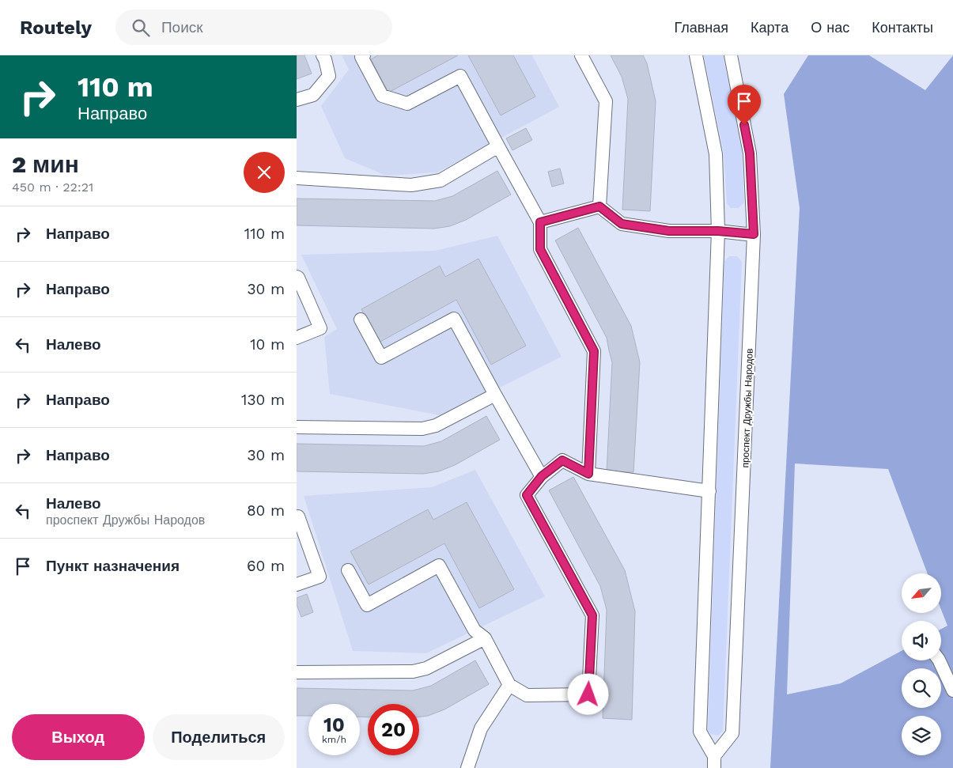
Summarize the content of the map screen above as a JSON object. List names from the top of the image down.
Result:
{
  "streets": {
    "street": ["проспект Дружбы Народов"]
  },
  "north": "bottom left",
  "page": {
    "header": "Routely",
    "search": "Поиск",
    "nav": [
      "Главная",
      "Карта",
      "О нас",
      "Контакты"
    ],
    "turn": ["110 m", "Направо"],
    "heading": ["2 мин", "450 m · 22:21"],
    "list": [
      {
        "name": "Направо",
        "value": "110 m"
      },
      {
        "name": "Направо",
        "value": "30 m"
      },
      {
        "name": "Налево",
        "value": "10 m"
      },
      {
        "name": "Направо",
        "value": "130 m"
      },
      {
        "name": "Направо",
        "value": "30 m"
      },
      {
        "name": "Налево",
        "note": "проспект Дружбы Народов",
        "value": "80 m"
      },
      {
        "name": "Пункт назначения",
        "value": "60 m"
      }
    ],
    "speed": "10 km/h",
    "limit": "20",
    "buttons": ["Выход", "Поделиться"]
  }
}
